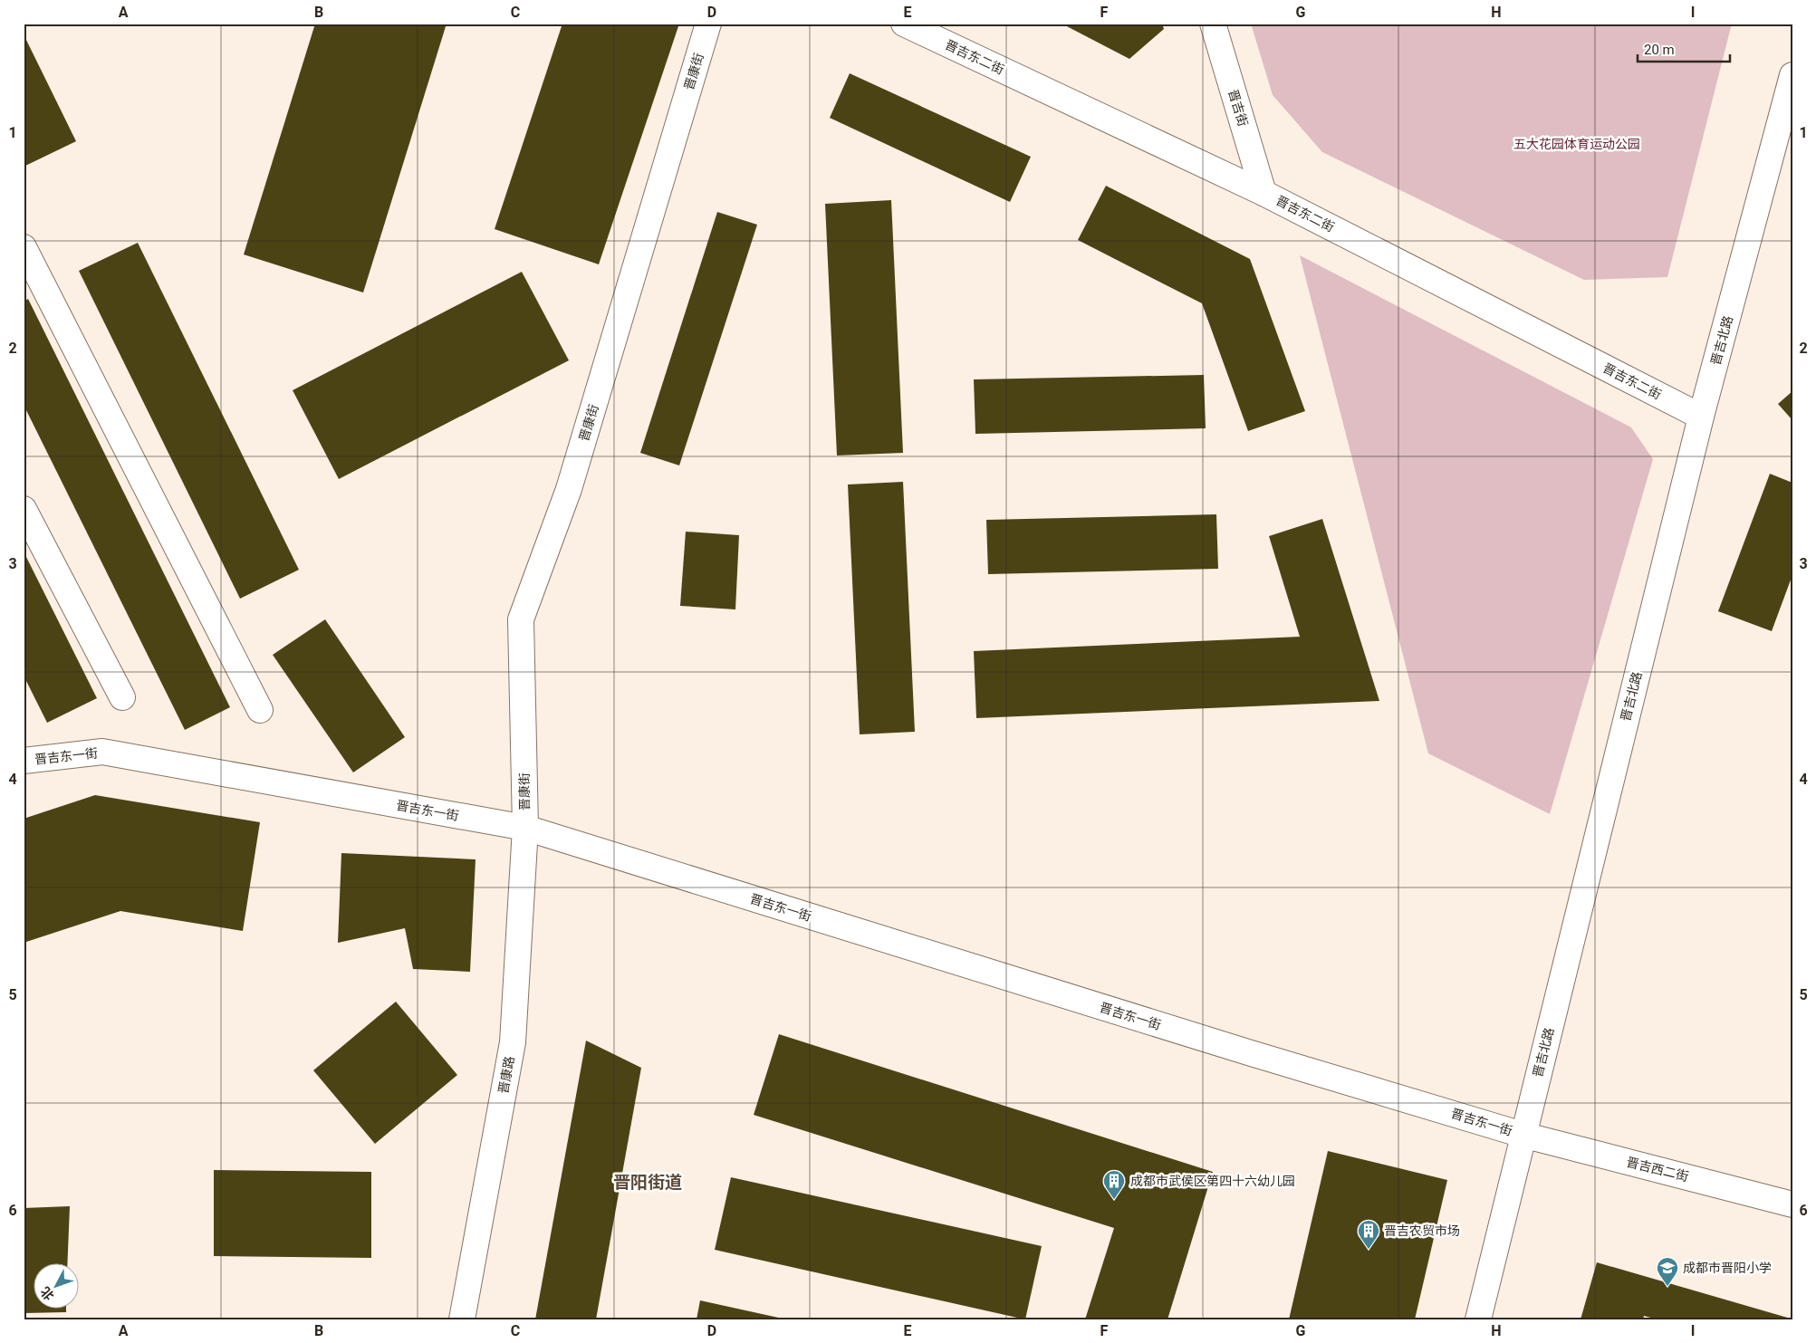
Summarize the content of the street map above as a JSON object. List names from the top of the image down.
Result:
{
  "streets": {
    "street": [
      "晋吉东二街",
      "晋康街",
      "晋吉街",
      "晋吉北路",
      "晋吉东一街",
      "晋康路",
      "晋吉西二街"
    ]
  },
  "crossings": [
    ["晋吉东二街", "晋吉街"],
    ["晋吉东二街", "晋吉北路"],
    ["晋康街", "晋吉东一街"],
    ["晋康街", "晋康路"],
    ["晋吉北路", "晋吉东一街"],
    ["晋吉北路", "晋吉西二街"],
    ["晋吉东一街", "晋康路"],
    ["晋吉东一街", "晋吉西二街"]
  ],
  "districts": ["晋阳街道"],
  "parks": ["五大花园体育运动公园"],
  "places": {
    "building": ["成都市武侯区第四十六幼儿园", "晋吉农贸市场"],
    "school or university": ["成都市晋阳小学"]
  },
  "scale_bar": "20 m",
  "north": "bottom left",
  "grid": {
    "columns": [
      "A",
      "B",
      "C",
      "D",
      "E",
      "F",
      "G",
      "H",
      "I"
    ],
    "rows": [
      "1",
      "2",
      "3",
      "4",
      "5",
      "6"
    ]
  }
}
